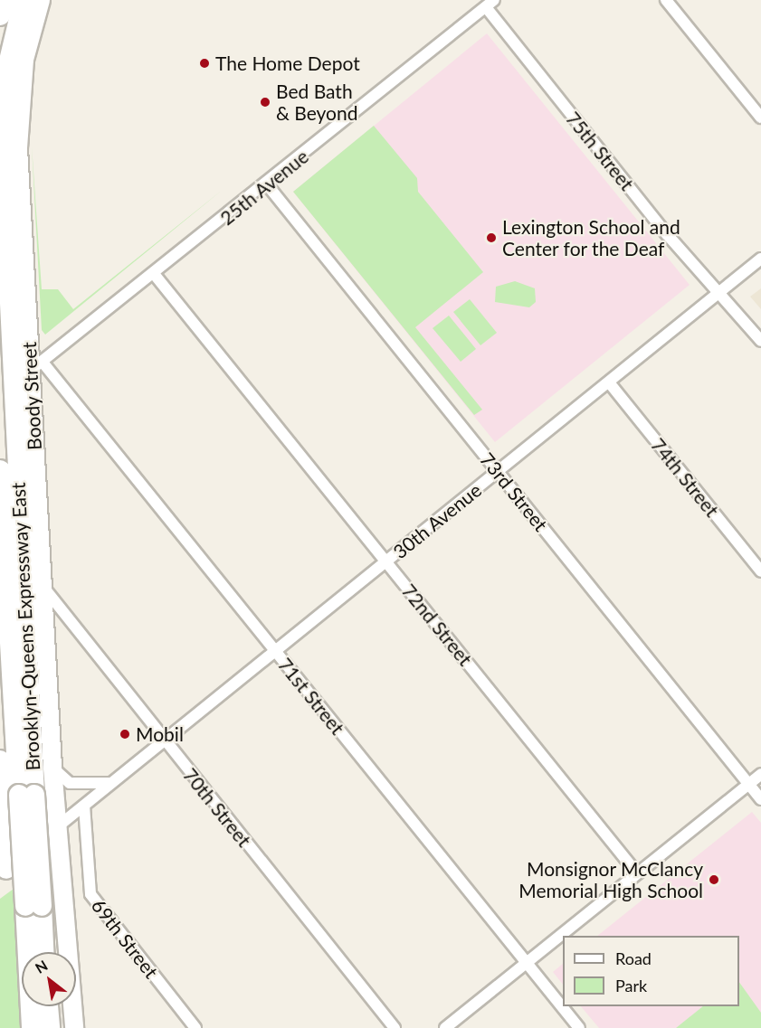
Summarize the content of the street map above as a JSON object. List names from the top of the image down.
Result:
{
  "streets": {
    "highway": ["Brooklyn-Queens Expressway East"],
    "main road": ["Boody Street"],
    "street": [
      "75th Street",
      "25th Avenue",
      "74th Street",
      "73rd Street",
      "30th Avenue",
      "72nd Street",
      "71st Street",
      "70th Street",
      "69th Street"
    ]
  },
  "crossings": [
    ["75th Street", "25th Avenue"],
    ["75th Street", "30th Avenue"],
    ["25th Avenue", "Boody Street"],
    ["25th Avenue", "73rd Street"],
    ["25th Avenue", "72nd Street"],
    ["25th Avenue", "71st Street"],
    ["Boody Street", "30th Avenue"],
    ["Boody Street", "71st Street"],
    ["Boody Street", "70th Street"],
    ["74th Street", "30th Avenue"],
    ["73rd Street", "30th Avenue"],
    ["30th Avenue", "72nd Street"],
    ["30th Avenue", "71st Street"],
    ["30th Avenue", "70th Street"],
    ["30th Avenue", "69th Street"]
  ],
  "places": [
    "The Home Depot",
    "Bed Bath & Beyond",
    "Lexington School and Center for the Deaf",
    "Mobil",
    "Monsignor McClancy Memorial High School"
  ],
  "legend": ["Road", "Park"],
  "north": "top left"
}
